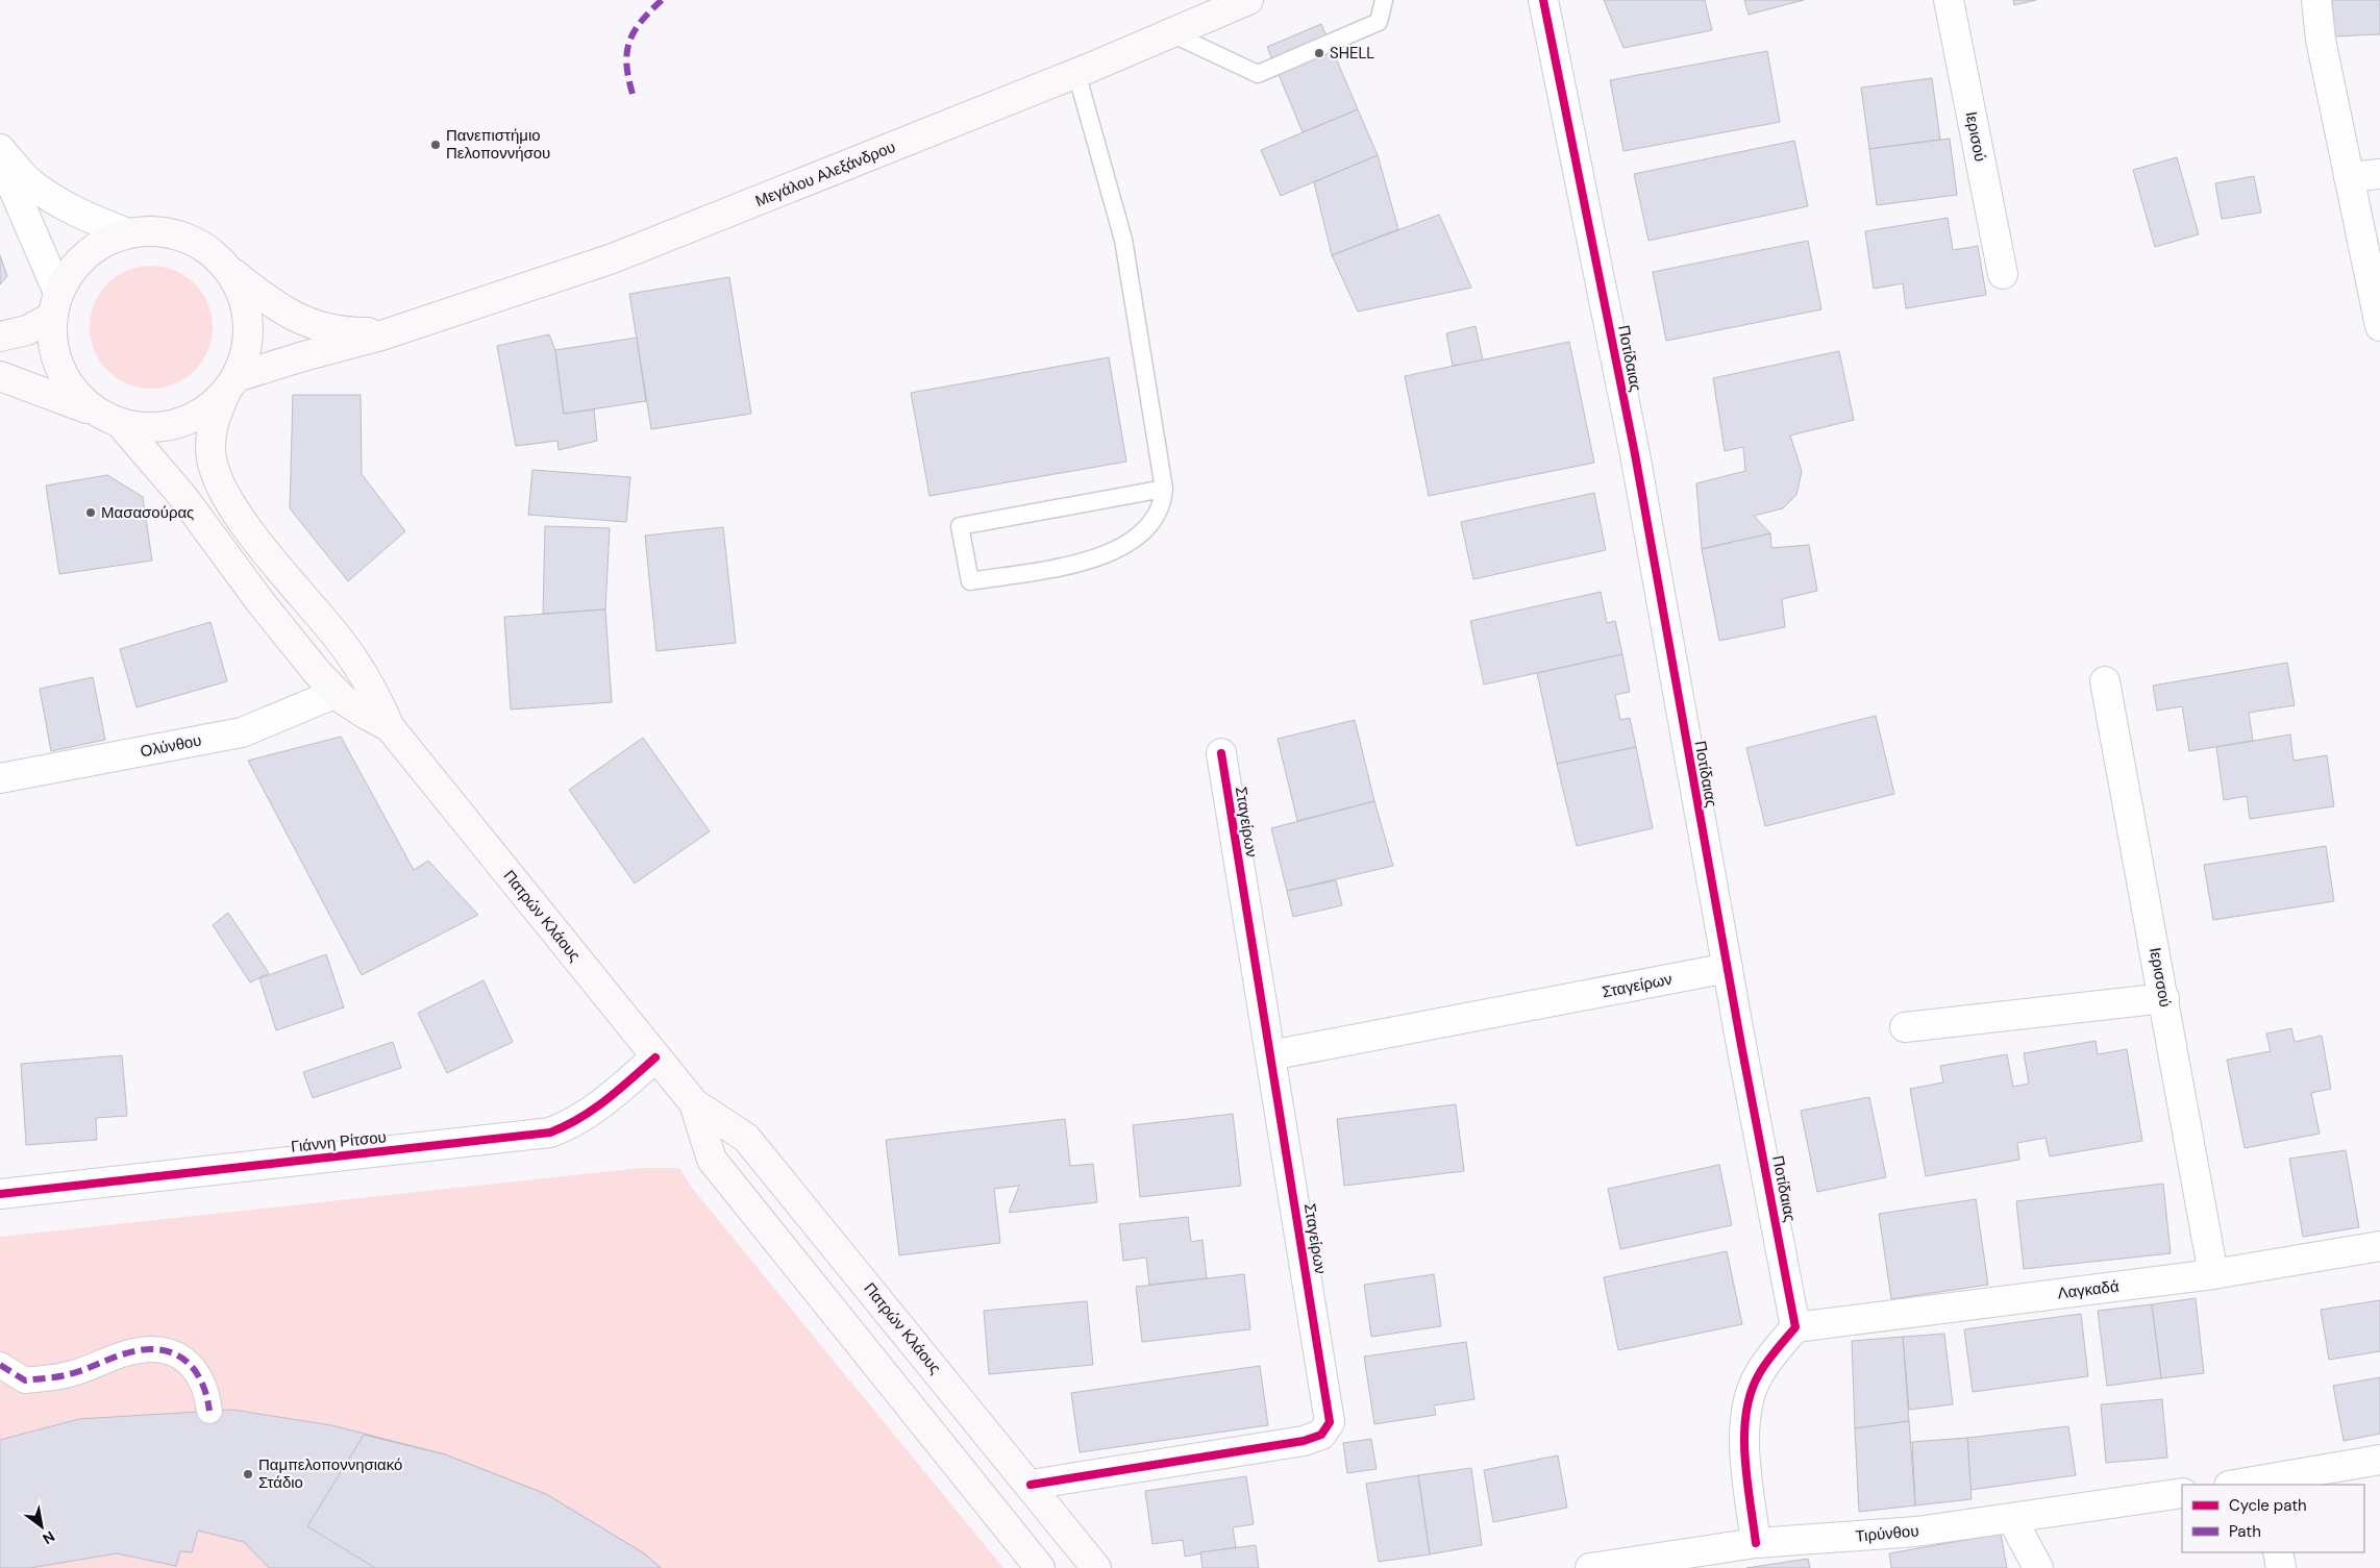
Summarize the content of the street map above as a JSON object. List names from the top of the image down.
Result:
{
  "streets": {
    "main road": ["Μεγάλου Αλεξάνδρου", "Πατρών Κλάους"],
    "street": [
      "Ιερισού",
      "Ποτίδαιας",
      "Ολύνθου",
      "Σταγείρων",
      "Ιερισσού",
      "Γιάννη Ρίτσου",
      "Λαγκαδά",
      "Τιρύνθου"
    ]
  },
  "crossings": [
    ["Ποτίδαιας", "Σταγείρων"],
    ["Ποτίδαιας", "Λαγκαδά"],
    ["Σταγείρων", "Πατρών Κλάους"],
    ["Πατρών Κλάους", "Γιάννη Ρίτσου"],
    ["Ιερισσού", "Λαγκαδά"]
  ],
  "places": [
    "SHELL",
    "Πανεπιστήμιο Πελοποννήσου",
    "Μασασούρας",
    "Παμπελοποννησιακό Στάδιο"
  ],
  "legend": ["Cycle path", "Path"],
  "north": "bottom right"
}
